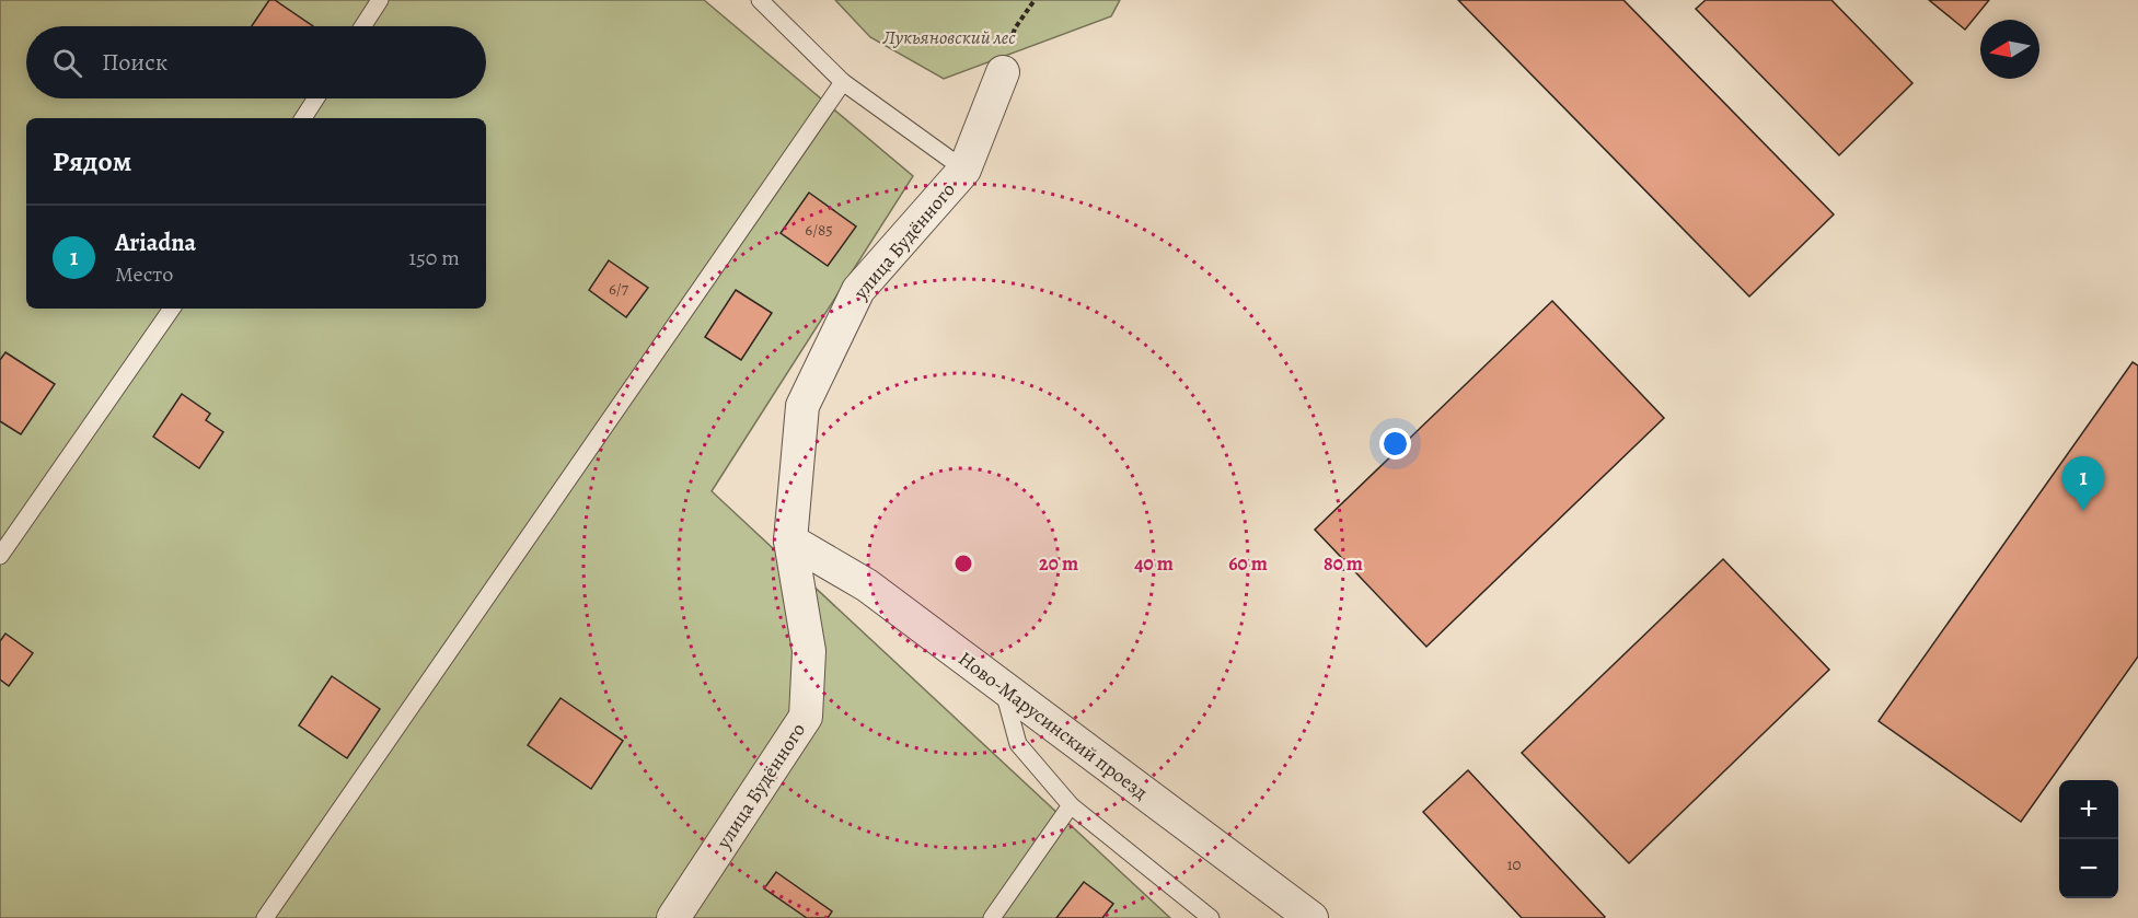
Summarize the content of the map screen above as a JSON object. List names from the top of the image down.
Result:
{
  "streets": {
    "street": ["улица Будённого", "Ново-Марусинский проезд"]
  },
  "crossings": [
    ["улица Будённого", "Ново-Марусинский проезд"]
  ],
  "parks": ["Лукьяновский лес"],
  "house_numbers": ["6/85", "6/7", "10"],
  "north": "left",
  "page": {
    "search": "Поиск",
    "heading": "Рядом",
    "list": [
      {
        "mark": "1",
        "name": "Ariadna",
        "note": "Место",
        "value": "150 m"
      }
    ],
    "pins": "1",
    "map_buttons": ["+", "−"]
  },
  "rings": [
    "20 m",
    "40 m",
    "60 m",
    "80 m"
  ]
}
